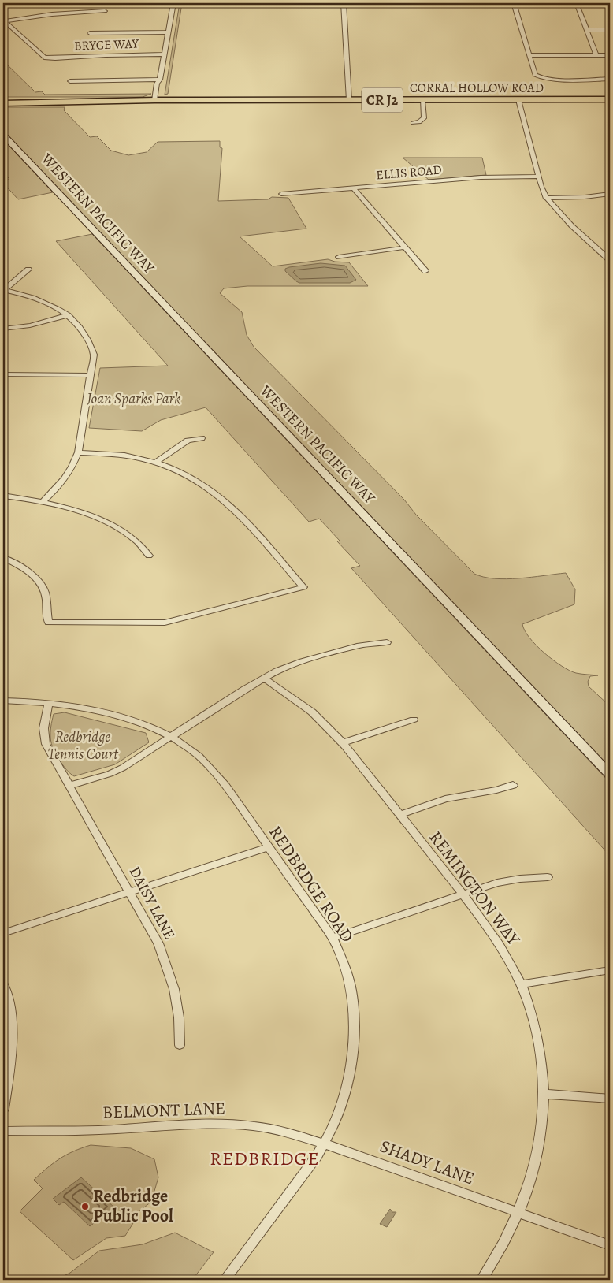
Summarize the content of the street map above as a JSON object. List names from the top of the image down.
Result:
{
  "streets": {
    "main road": ["CORRAL HOLLOW ROAD", "CR J2"],
    "street": [
      "BRYCE WAY",
      "ELLIS ROAD",
      "WESTERN PACIFIC WAY",
      "REDBRDGE ROAD",
      "REMINGTON WAY",
      "DAISY LANE",
      "BELMONT LANE",
      "SHADY LANE"
    ]
  },
  "crossings": [
    ["REDBRDGE ROAD", "DAISY LANE"],
    ["REDBRDGE ROAD", "BELMONT LANE"],
    ["REDBRDGE ROAD", "SHADY LANE"],
    ["REMINGTON WAY", "SHADY LANE"],
    ["BELMONT LANE", "SHADY LANE"]
  ],
  "districts": ["REDBRIDGE"],
  "parks": ["Joan Sparks Park", "Redbridge Tennis Court"],
  "places": ["Redbridge Public Pool"]
}
